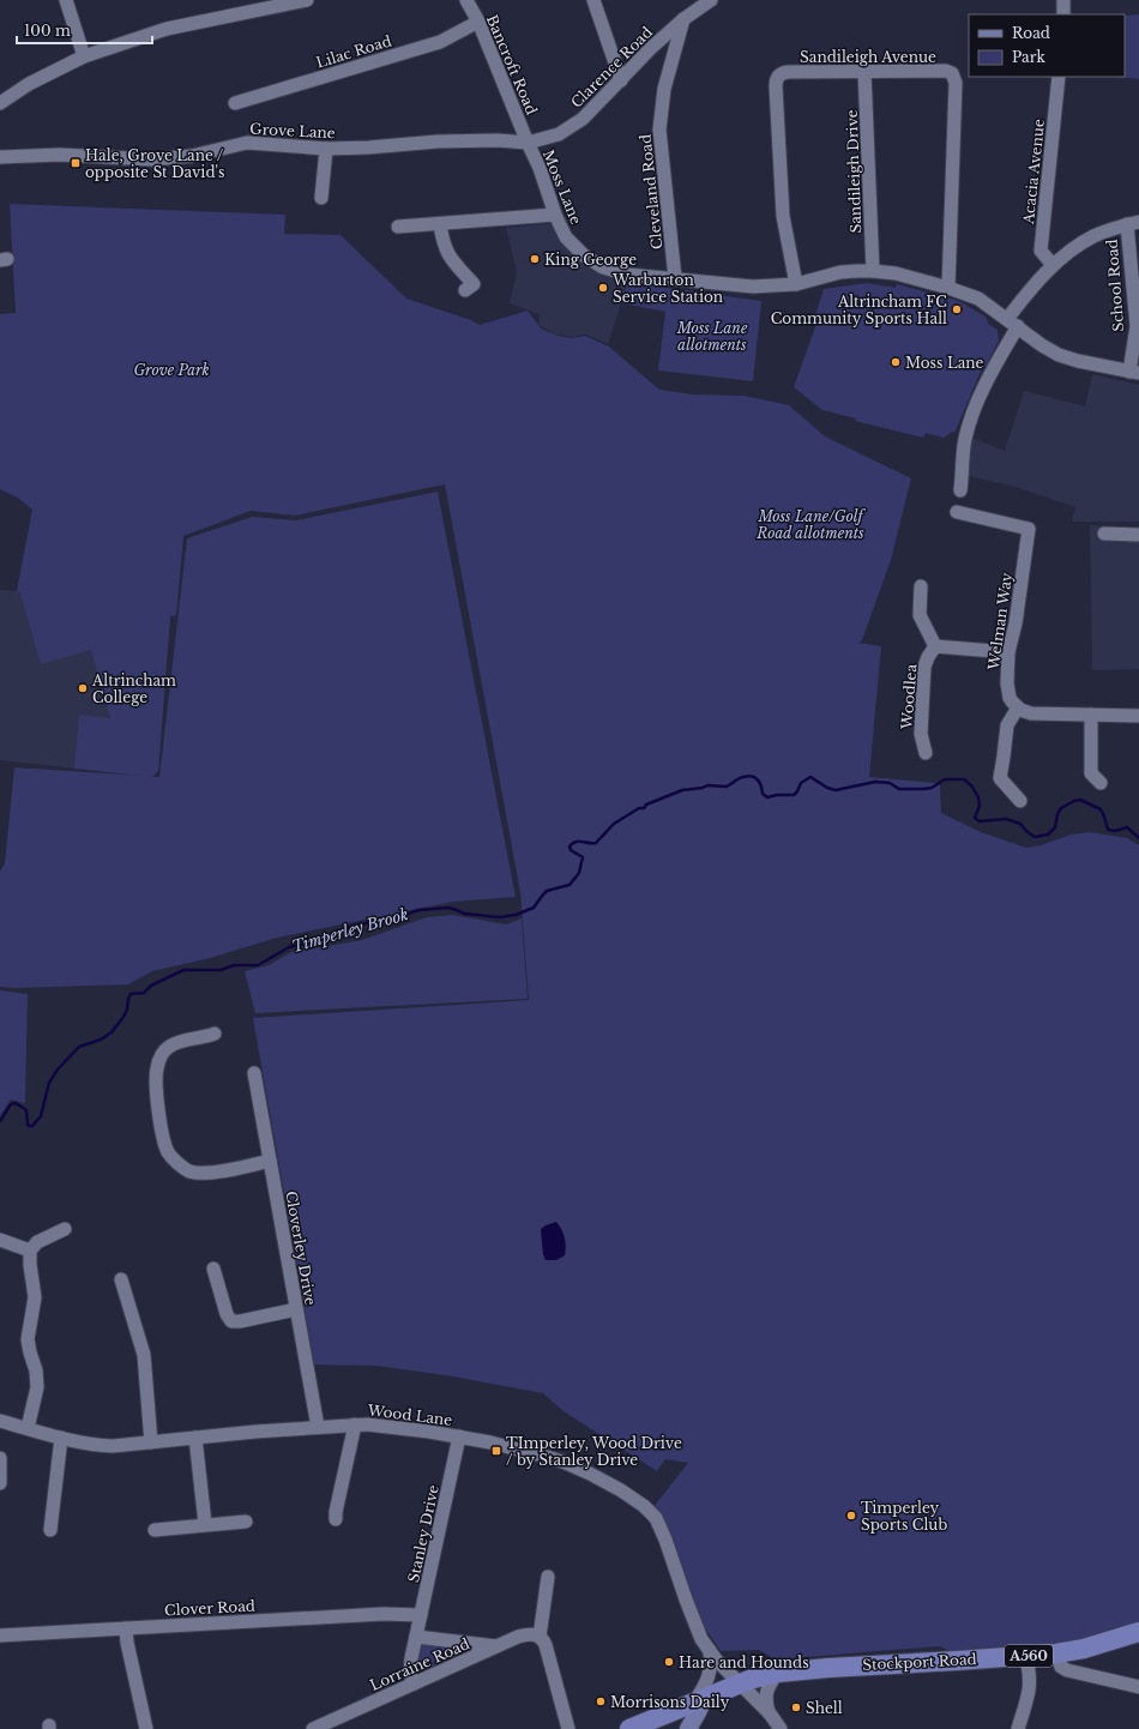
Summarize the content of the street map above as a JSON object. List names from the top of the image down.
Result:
{
  "streets": {
    "highway": ["A560", "Stockport Road"],
    "street": [
      "Lilac Road",
      "Sandileigh Avenue",
      "Bancroft Road",
      "Clarence Road",
      "Grove Lane",
      "Sandileigh Drive",
      "Acacia Avenue",
      "Moss Lane",
      "Cleveland Road",
      "School Road",
      "Welman Way",
      "Woodlea",
      "Cloverley Drive",
      "Wood Lane",
      "Stanley Drive",
      "Clover Road",
      "Lorraine Road"
    ]
  },
  "crossings": [
    ["Lilac Road", "Bancroft Road"],
    ["Sandileigh Avenue", "Sandileigh Drive"],
    ["Sandileigh Avenue", "Moss Lane"],
    ["Bancroft Road", "Clarence Road"],
    ["Bancroft Road", "Grove Lane"],
    ["Bancroft Road", "Moss Lane"],
    ["Clarence Road", "Grove Lane"],
    ["Clarence Road", "Moss Lane"],
    ["Clarence Road", "Cleveland Road"],
    ["Grove Lane", "Moss Lane"],
    ["Sandileigh Drive", "Moss Lane"],
    ["Moss Lane", "Cleveland Road"],
    ["Moss Lane", "School Road"],
    ["Cloverley Drive", "Wood Lane"],
    ["Wood Lane", "Stanley Drive"],
    ["Wood Lane", "Stockport Road"],
    ["Stanley Drive", "Clover Road"],
    ["Stanley Drive", "Lorraine Road"]
  ],
  "water": ["Timperley Brook"],
  "parks": ["Moss Lane allotments", "Grove Park", "Moss Lane/Golf Road allotments"],
  "places": {
    "transit": ["Hale, Grove Lane / opposite St David's", "TImperley, Wood Drive / by Stanley Drive"],
    "other": [
      "King George",
      "Warburton Service Station",
      "Altrincham FC Community Sports Hall",
      "Moss Lane",
      "Altrincham College",
      "Timperley Sports Club",
      "Hare and Hounds",
      "Morrisons Daily",
      "Shell"
    ]
  },
  "legend": ["Road", "Park"],
  "scale_bar": "100 m"
}
